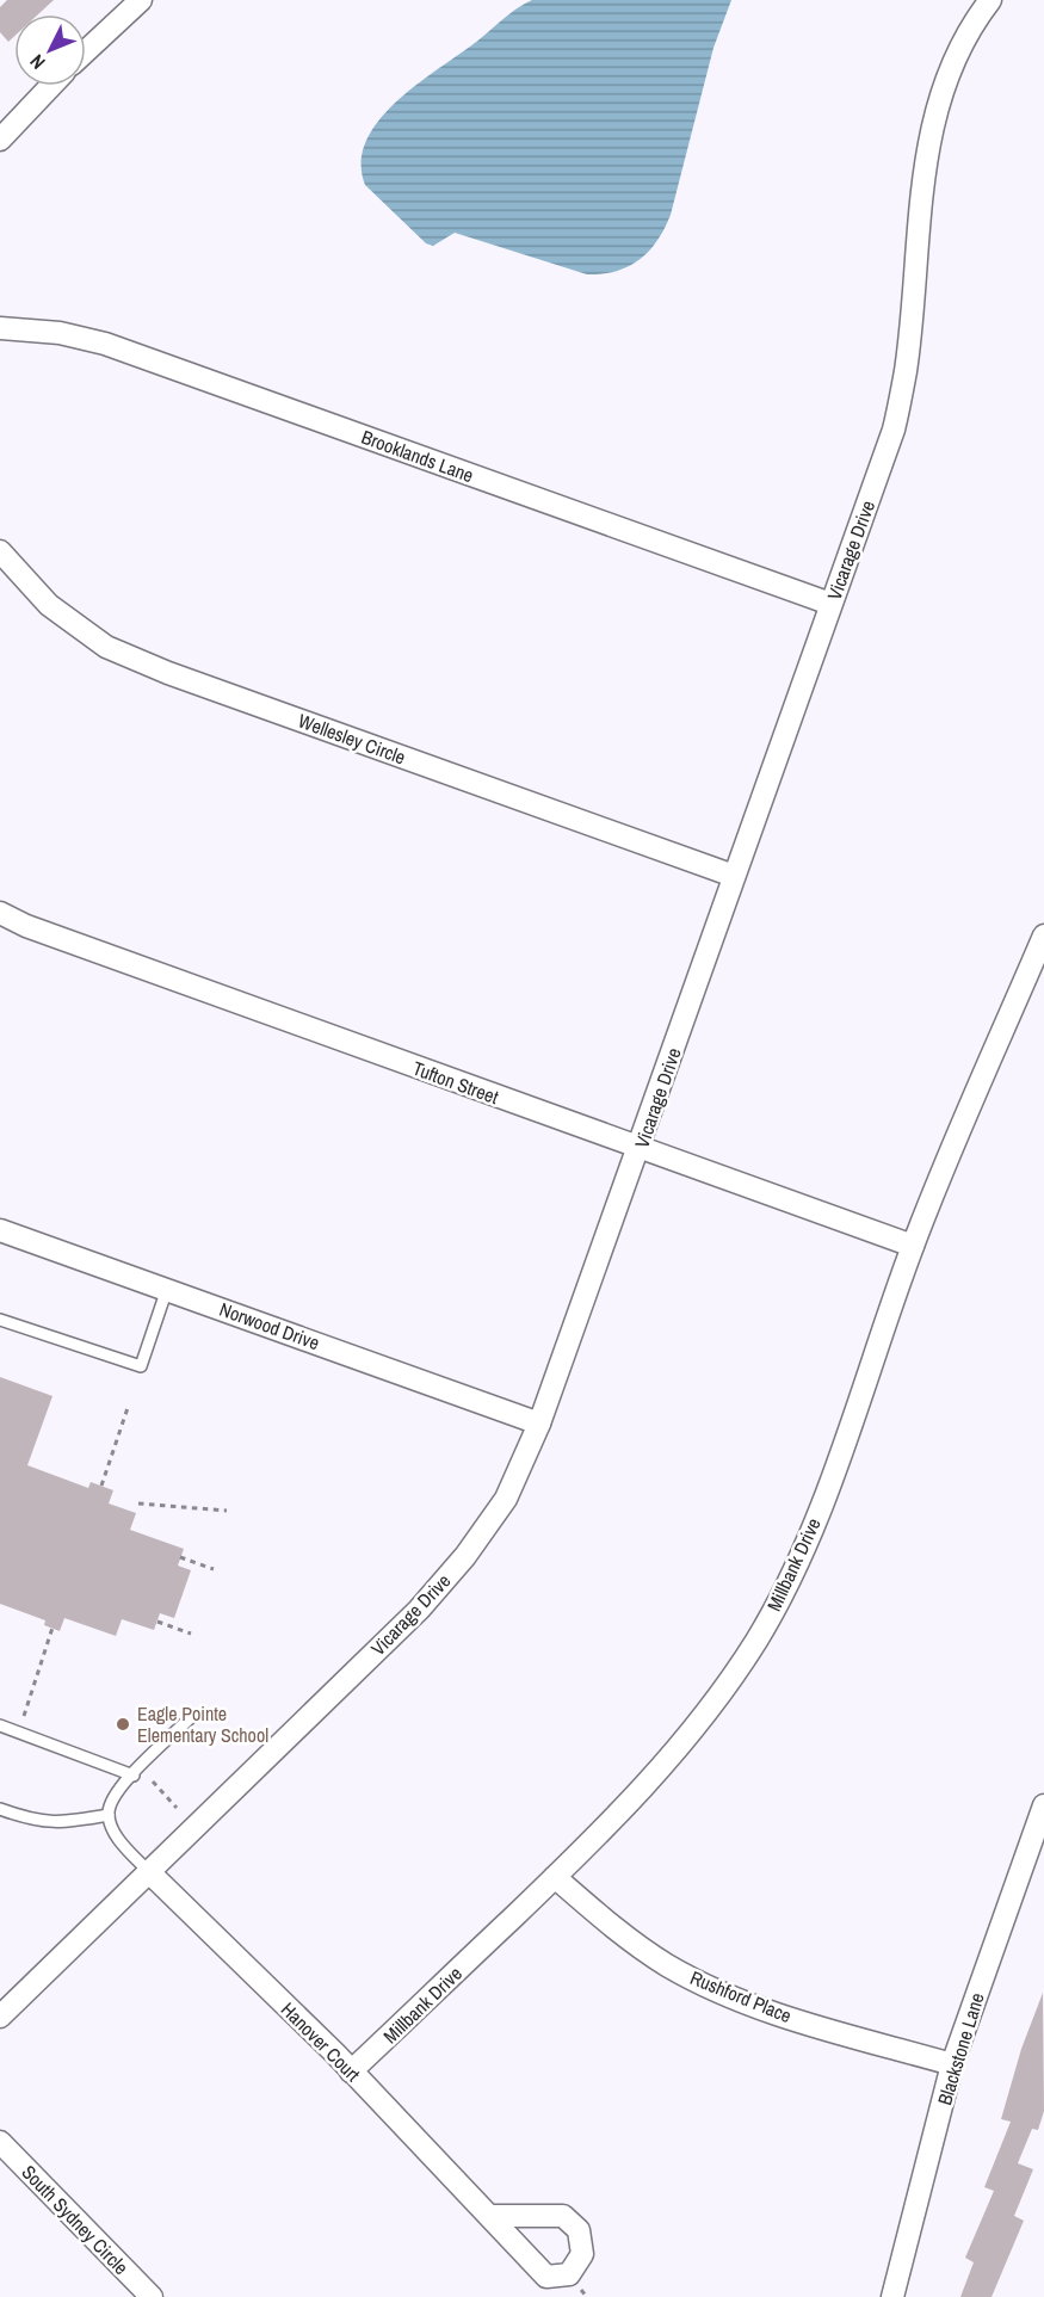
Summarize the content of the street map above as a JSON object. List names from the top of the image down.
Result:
{
  "streets": {
    "street": [
      "Brooklands Lane",
      "Vicarage Drive",
      "Wellesley Circle",
      "Tufton Street",
      "Norwood Drive",
      "Millbank Drive",
      "Rushford Place",
      "Hanover Court",
      "Blackstone Lane",
      "South Sydney Circle"
    ]
  },
  "crossings": [
    ["Brooklands Lane", "Vicarage Drive"],
    ["Vicarage Drive", "Wellesley Circle"],
    ["Vicarage Drive", "Tufton Street"],
    ["Vicarage Drive", "Norwood Drive"],
    ["Vicarage Drive", "Hanover Court"],
    ["Tufton Street", "Millbank Drive"],
    ["Millbank Drive", "Rushford Place"],
    ["Millbank Drive", "Hanover Court"],
    ["Rushford Place", "Blackstone Lane"]
  ],
  "places": ["Eagle Pointe Elementary School"],
  "north": "bottom left"
}
